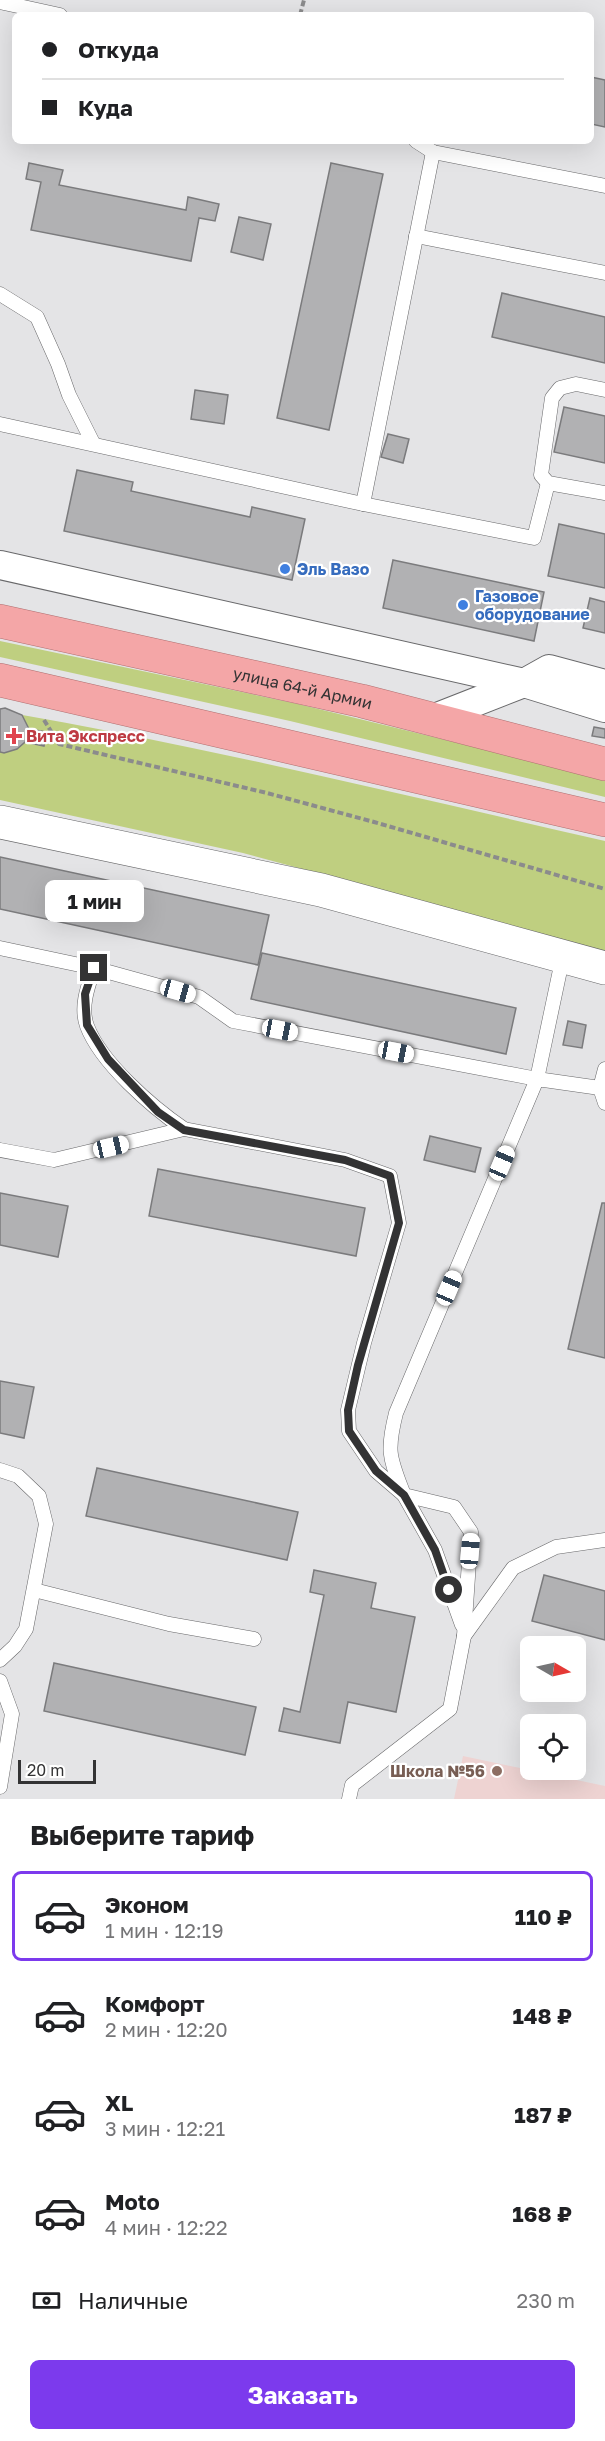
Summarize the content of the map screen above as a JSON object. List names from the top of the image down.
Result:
{
  "streets": {
    "highway": ["улица 64-й Армии"]
  },
  "places": {
    "other": ["Эль Вазо", "Газовое оборудование", "Школа №56"],
    "health": ["Вита Экспресс"]
  },
  "scale_bar": "20 m",
  "north": "right",
  "page": {
    "banner": ["Откуда", "Куда"],
    "bubble": "1 мин",
    "scale": "20 m",
    "heading": "Выберите тариф",
    "list": [
      {
        "name": "Эконом",
        "note": "1 мин · 12:19",
        "value": "110 ₽"
      },
      {
        "name": "Комфорт",
        "note": "2 мин · 12:20",
        "value": "148 ₽"
      },
      {
        "name": "XL",
        "note": "3 мин · 12:21",
        "value": "187 ₽"
      },
      {
        "name": "Moto",
        "note": "4 мин · 12:22",
        "value": "168 ₽"
      }
    ],
    "pay": ["Наличные", "230 m"],
    "buttons": "Заказать"
  }
}
